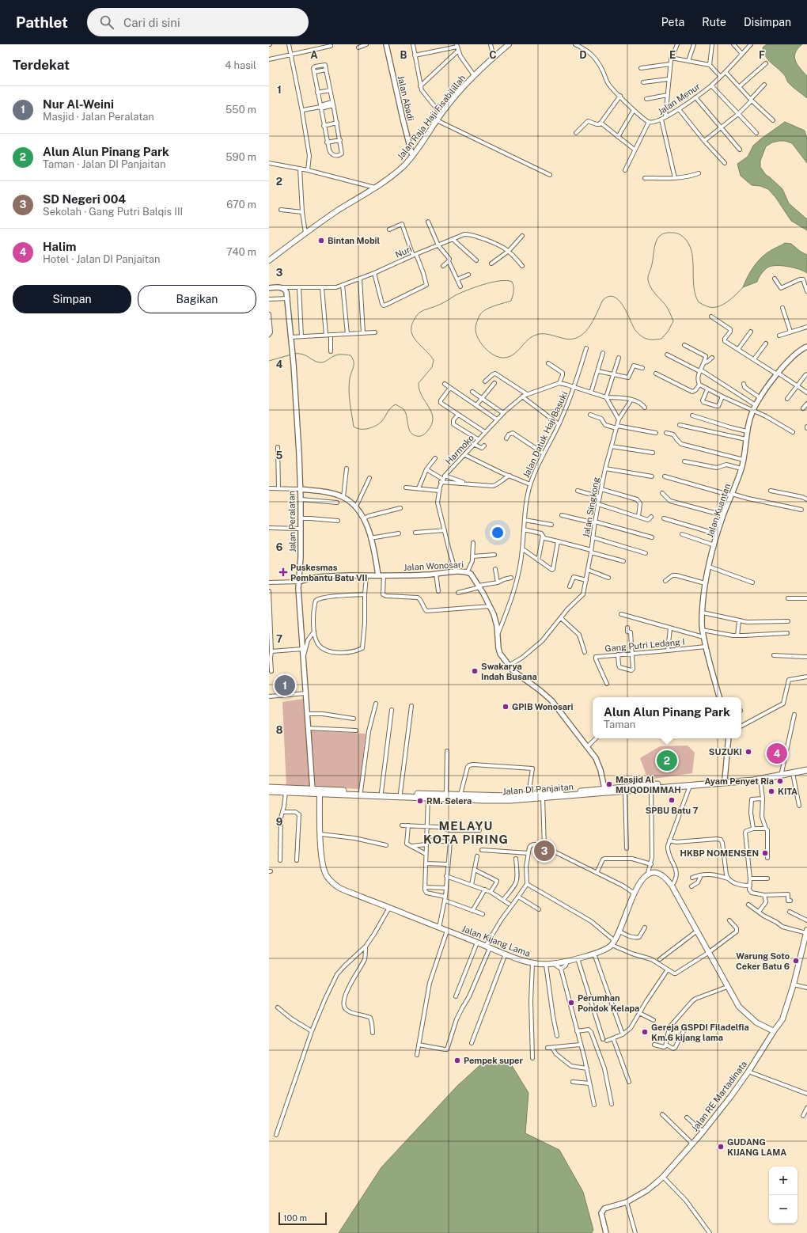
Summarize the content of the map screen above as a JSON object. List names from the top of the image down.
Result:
{
  "streets": {
    "highway": ["Jalan DI Panjaitan"],
    "main road": ["Jalan Raja Haji Fisabilillah", "Jalan Kijang Lama", "Jalan RE Martadinata"],
    "street": [
      "Jalan Abadi",
      "Jalan Menur",
      "Nuri",
      "Jalan Datuk Haji Basuki",
      "Harmoko",
      "Jalan Singkong",
      "Jalan Kuantan",
      "Jalan Peralatan",
      "Jalan Wonosari",
      "Gang Putri Ledang I"
    ]
  },
  "crossings": [
    ["Jalan Abadi", "Jalan Raja Haji Fisabilillah"],
    ["Nuri", "Jalan Peralatan"],
    ["Jalan Datuk Haji Basuki", "Jalan Wonosari"],
    ["Harmoko", "Jalan Wonosari"],
    ["Jalan Singkong", "Jalan Wonosari"],
    ["Jalan Kuantan", "Gang Putri Ledang I"],
    ["Jalan Peralatan", "Jalan Wonosari"],
    ["Jalan Peralatan", "Jalan DI Panjaitan"],
    ["Jalan Wonosari", "Jalan DI Panjaitan"],
    ["Jalan DI Panjaitan", "Jalan Kijang Lama"]
  ],
  "districts": ["MELAYU KOTA PIRING"],
  "places": {
    "other": [
      "Bintan Mobil",
      "Swakarya Indah Busana",
      "GPIB Wonosari",
      "SUZUKI",
      "Ayam Penyet Ria",
      "Masjid Al MUQODIMMAH",
      "KITA",
      "SPBU Batu 7",
      "RM. Selera",
      "HKBP NOMENSEN",
      "Warung Soto Ceker Batu 6",
      "Perumhan Pondok Kelapa",
      "Gereja GSPDI Filadelfia Km.6 kijang lama",
      "Pempek super",
      "GUDANG KIJANG LAMA"
    ],
    "health": ["Puskesmas Pembantu Batu VII"]
  },
  "scale_bar": "100 m",
  "page": {
    "header": "Pathlet",
    "search": "Cari di sini",
    "nav": ["Peta", "Rute", "Disimpan"],
    "heading": ["Terdekat", "4 hasil"],
    "list": [
      {
        "mark": "1",
        "name": "Nur Al-Weini",
        "note": "Masjid · Jalan Peralatan",
        "value": "550 m"
      },
      {
        "mark": "2",
        "name": "Alun Alun Pinang Park",
        "note": "Taman · Jalan DI Panjaitan",
        "value": "590 m"
      },
      {
        "mark": "3",
        "name": "SD Negeri 004",
        "note": "Sekolah · Gang Putri Balqis III",
        "value": "670 m"
      },
      {
        "mark": "4",
        "name": "Halim",
        "note": "Hotel · Jalan DI Panjaitan",
        "value": "740 m"
      }
    ],
    "buttons": ["Simpan", "Bagikan"],
    "pins": [
      "1",
      "4",
      "2",
      "3"
    ],
    "popup": ["Alun Alun Pinang Park", "Taman"],
    "map_buttons": ["+", "−"],
    "scale": "100 m"
  },
  "grid": {
    "columns": [
      "A",
      "B",
      "C",
      "D",
      "E",
      "F"
    ],
    "rows": [
      "1",
      "2",
      "3",
      "4",
      "5",
      "6",
      "7",
      "8",
      "9"
    ]
  }
}
